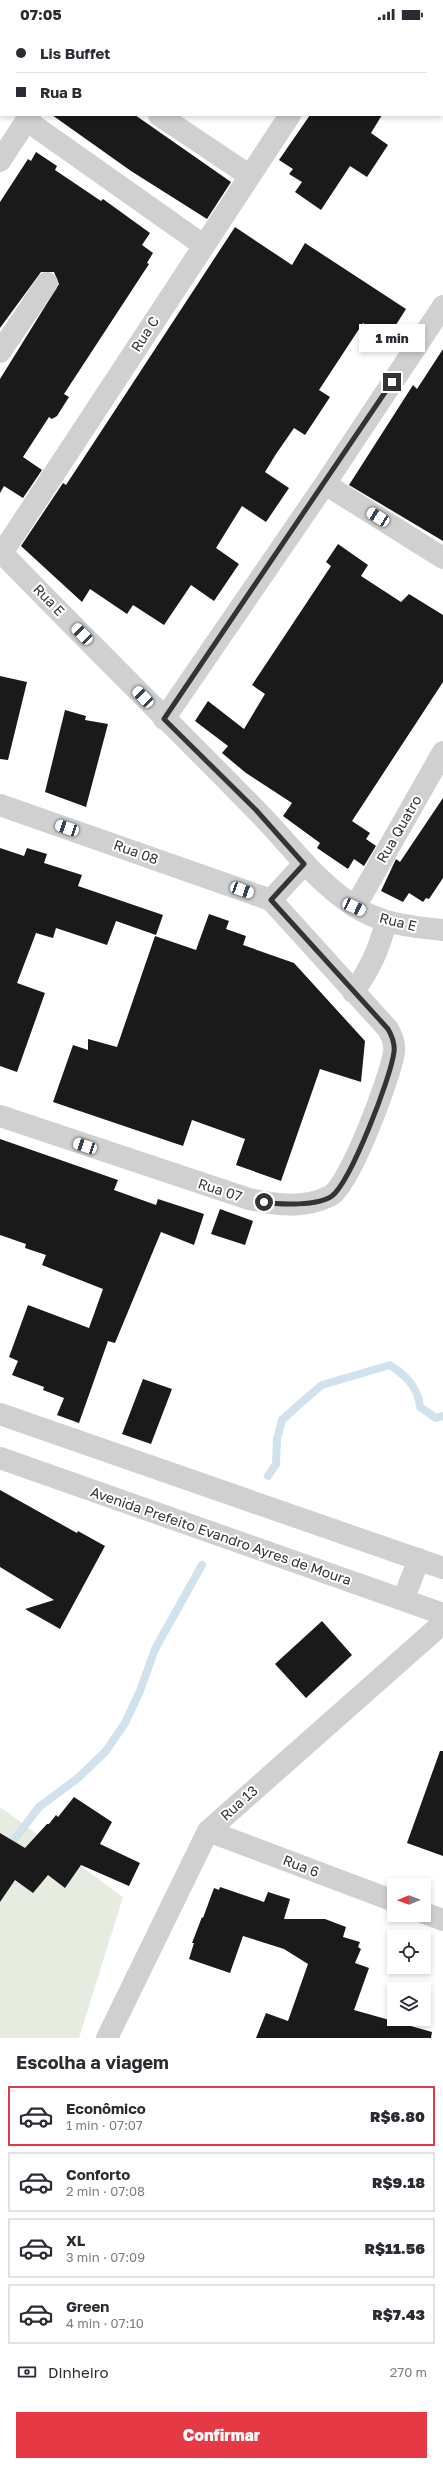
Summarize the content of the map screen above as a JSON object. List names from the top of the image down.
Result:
{
  "streets": {
    "street": [
      "Rua C",
      "Rua E",
      "Rua Quatro",
      "Rua 08",
      "Rua 07",
      "Avenida Prefeito Evandro Ayres de Moura",
      "Rua 13",
      "Rua 6"
    ]
  },
  "crossings": [
    ["Rua C", "Rua E"],
    ["Rua E", "Rua Quatro"],
    ["Rua 08", "Rua 07"],
    ["Rua 13", "Rua 6"]
  ],
  "north": "left",
  "page": {
    "status": "07:05",
    "banner": ["Lis Buffet", "Rua B"],
    "bubble": "1 min",
    "heading": "Escolha a viagem",
    "list": [
      {
        "name": "Econômico",
        "note": "1 min · 07:07",
        "value": "R$6.80"
      },
      {
        "name": "Conforto",
        "note": "2 min · 07:08",
        "value": "R$9.18"
      },
      {
        "name": "XL",
        "note": "3 min · 07:09",
        "value": "R$11.56"
      },
      {
        "name": "Green",
        "note": "4 min · 07:10",
        "value": "R$7.43"
      }
    ],
    "pay": ["Dinheiro", "270 m"],
    "buttons": "Confirmar"
  }
}
